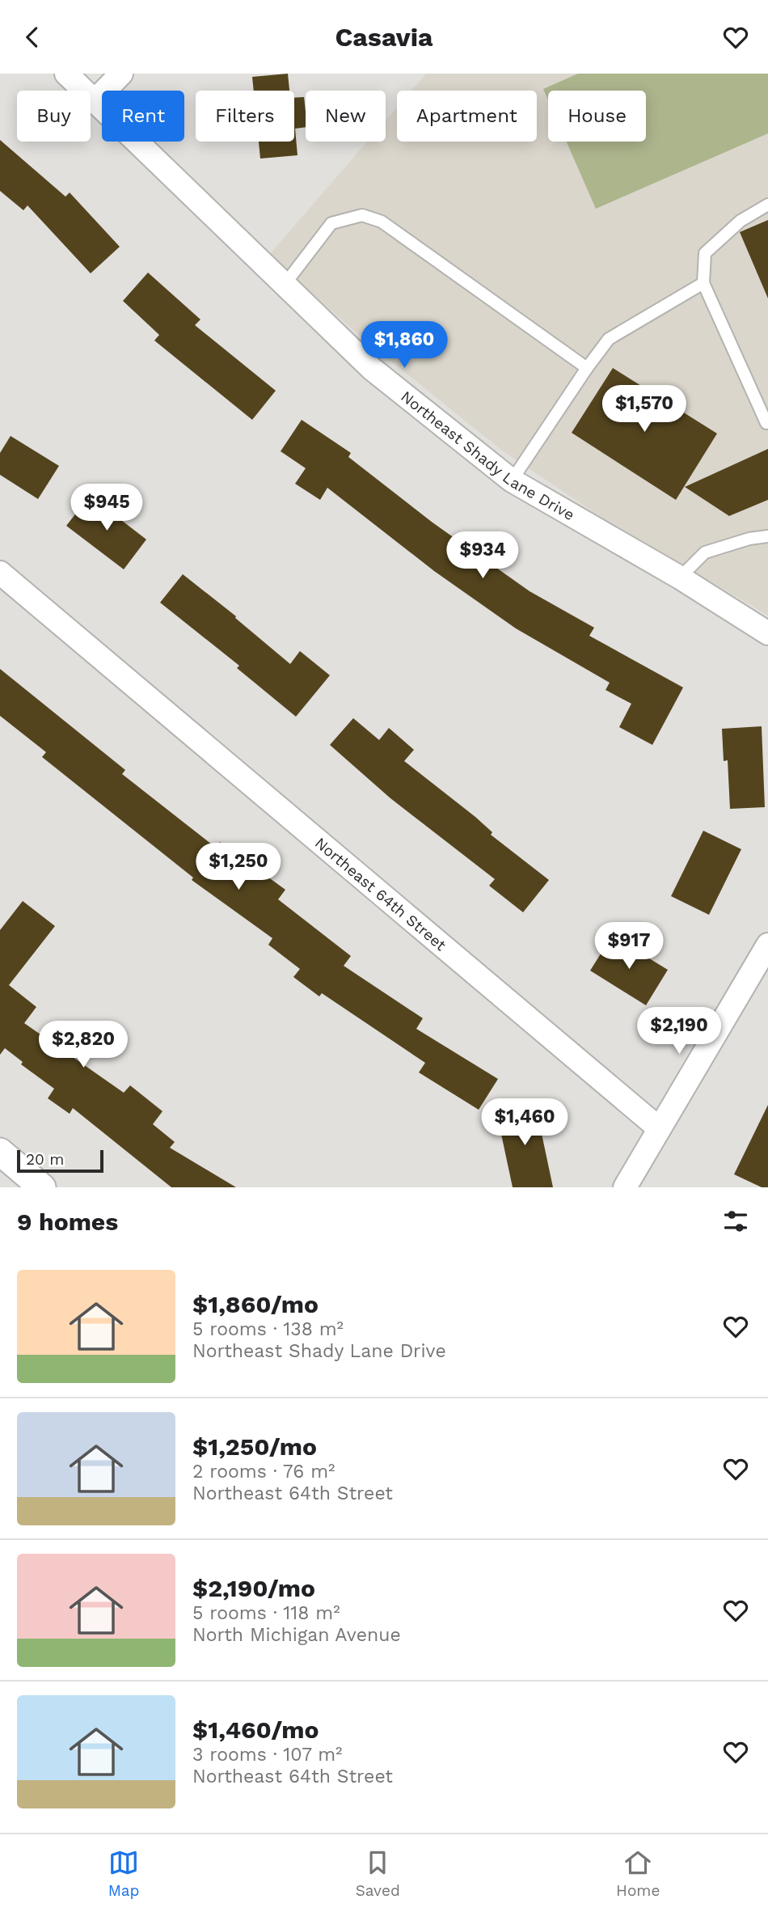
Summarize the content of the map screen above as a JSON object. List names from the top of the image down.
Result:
{
  "streets": {
    "street": ["Northeast Shady Lane Drive", "Northeast 64th Street"]
  },
  "scale_bar": "20 m",
  "page": {
    "header": "Casavia",
    "chip": [
      "Buy",
      "Rent",
      "Filters",
      "New",
      "Apartment",
      "House"
    ],
    "price": [
      "$1,860",
      "$1,570",
      "$945",
      "$934",
      "$1,250",
      "$917",
      "$2,190",
      "$2,820",
      "$1,460"
    ],
    "scale": "20 m",
    "heading": "9 homes",
    "list": [
      {
        "name": "$1,860/mo",
        "note": "5 rooms · 138 m² · Northeast Shady Lane Drive"
      },
      {
        "name": "$1,250/mo",
        "note": "2 rooms · 76 m² · Northeast 64th Street"
      },
      {
        "name": "$2,190/mo",
        "note": "5 rooms · 118 m² · North Michigan Avenue"
      },
      {
        "name": "$1,460/mo",
        "note": "3 rooms · 107 m² · Northeast 64th Street"
      }
    ],
    "tabs": ["Map", "Saved", "Home"]
  }
}
